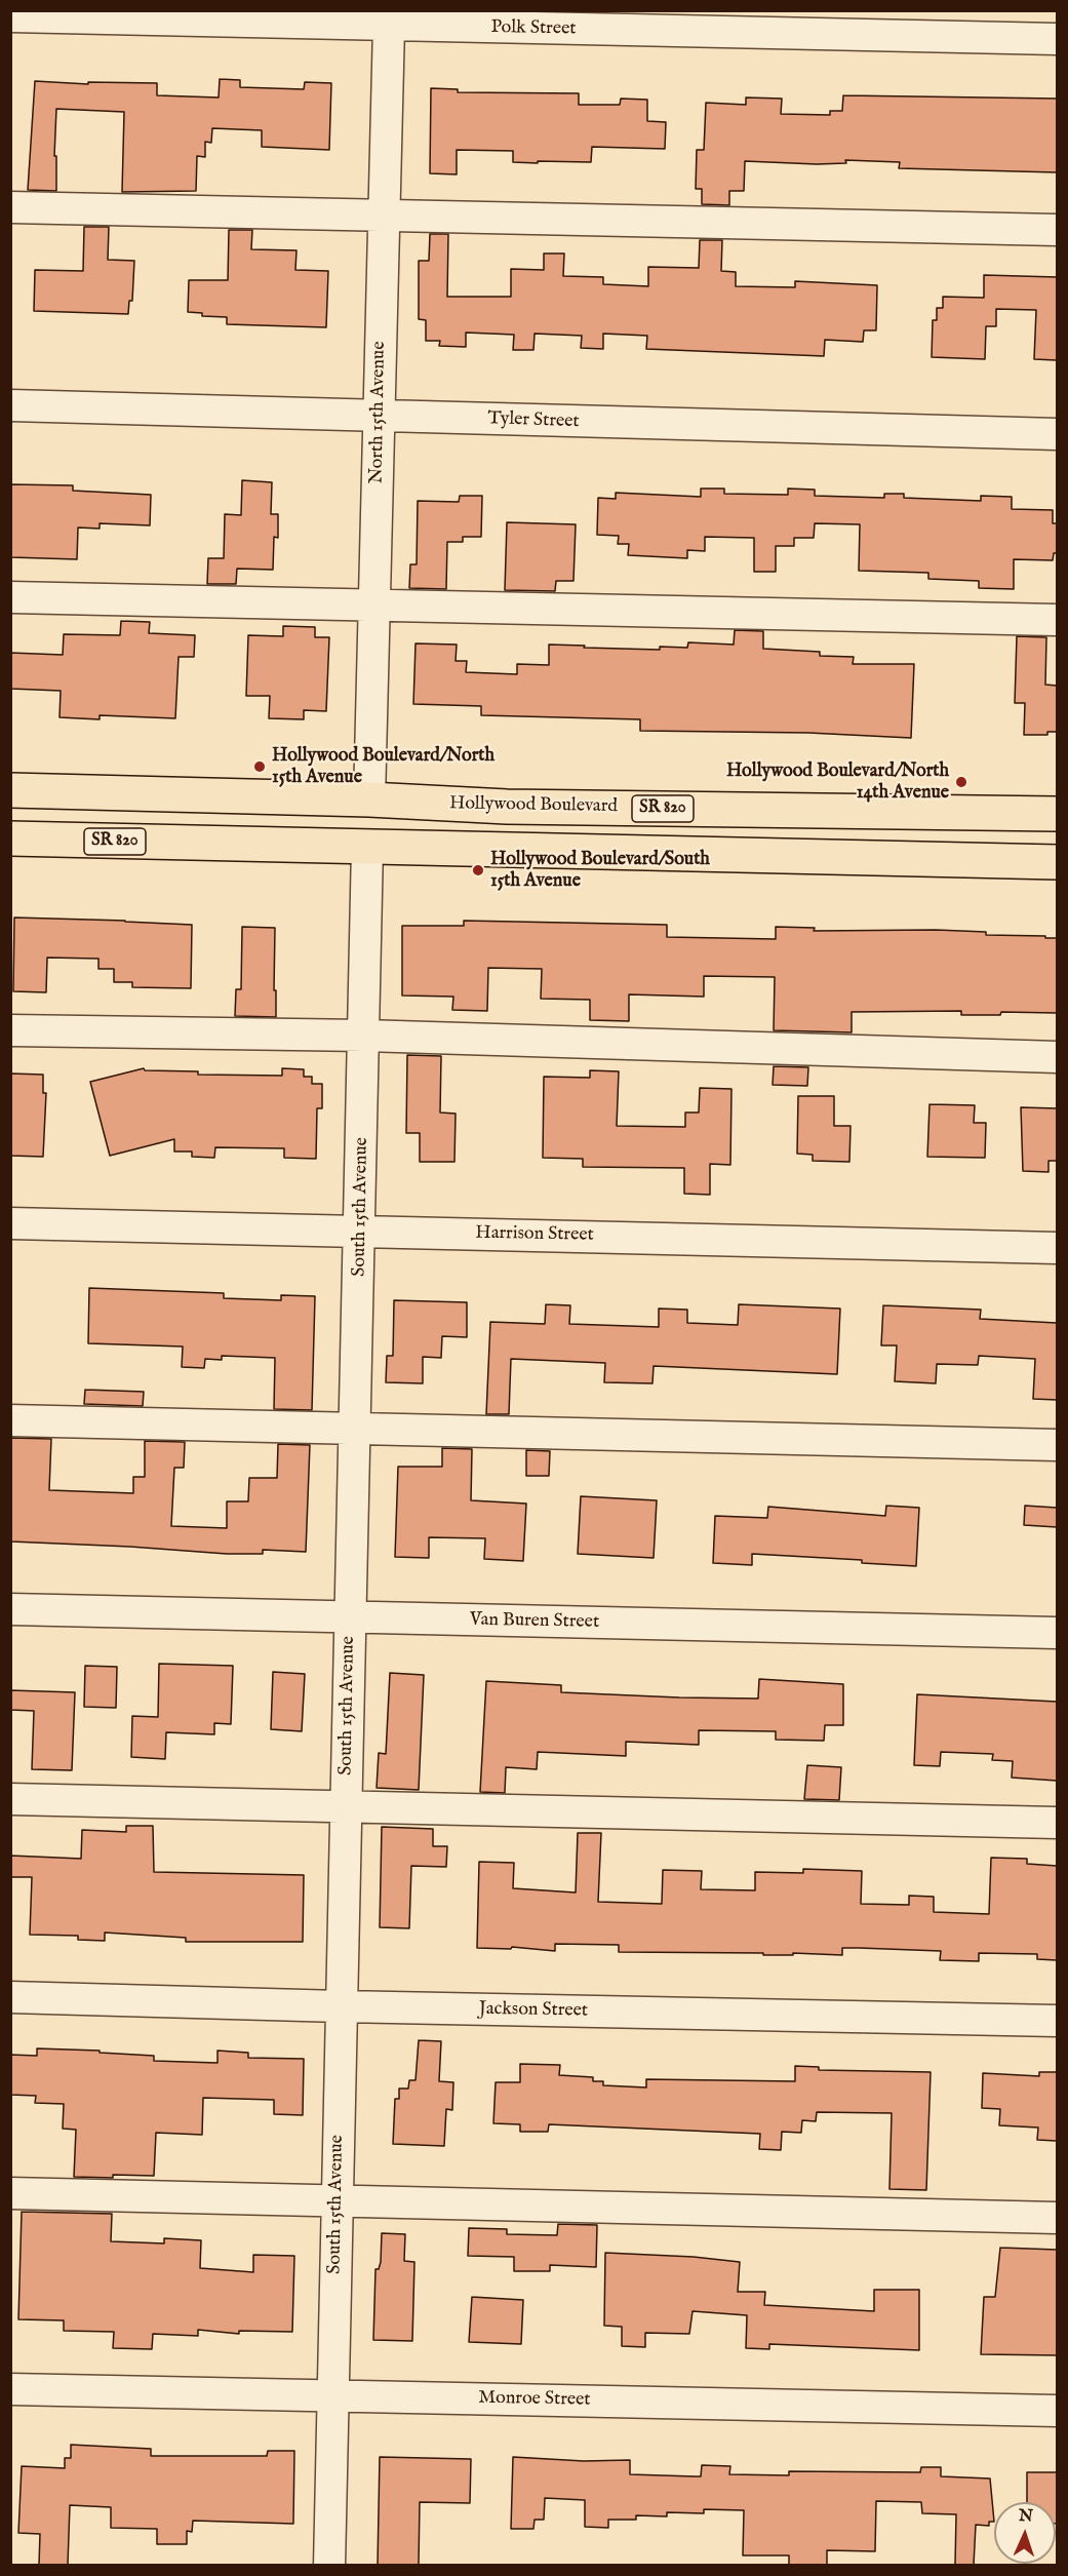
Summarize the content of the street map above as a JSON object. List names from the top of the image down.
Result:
{
  "streets": {
    "main road": ["Hollywood Boulevard", "SR 820"],
    "street": [
      "Polk Street",
      "North 15th Avenue",
      "Tyler Street",
      "South 15th Avenue",
      "Harrison Street",
      "Van Buren Street",
      "Jackson Street",
      "Monroe Street"
    ]
  },
  "crossings": [
    ["Polk Street", "North 15th Avenue"],
    ["North 15th Avenue", "Tyler Street"],
    ["North 15th Avenue", "Hollywood Boulevard"],
    ["SR 820", "South 15th Avenue"],
    ["South 15th Avenue", "Harrison Street"],
    ["South 15th Avenue", "Van Buren Street"],
    ["South 15th Avenue", "Jackson Street"],
    ["South 15th Avenue", "Monroe Street"]
  ],
  "places": ["Hollywood Boulevard/North 15th Avenue", "Hollywood Boulevard/North 14th Avenue", "Hollywood Boulevard/South 15th Avenue"],
  "north": "top"
}
